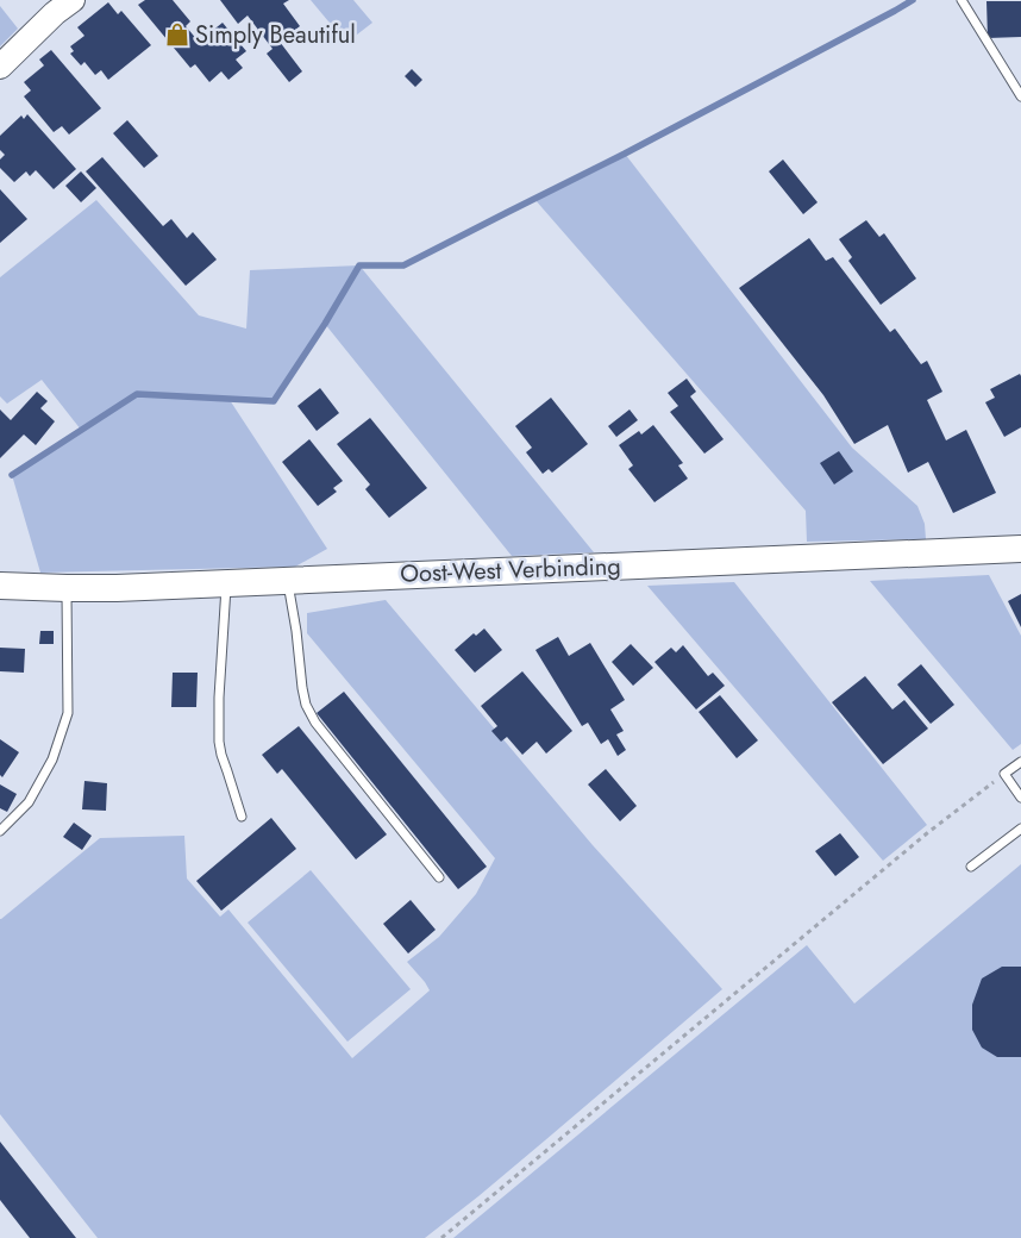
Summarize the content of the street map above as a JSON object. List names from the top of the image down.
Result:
{
  "streets": {
    "main road": ["Oost-West Verbinding"]
  },
  "places": {
    "shop": ["Simply Beautiful"]
  }
}
